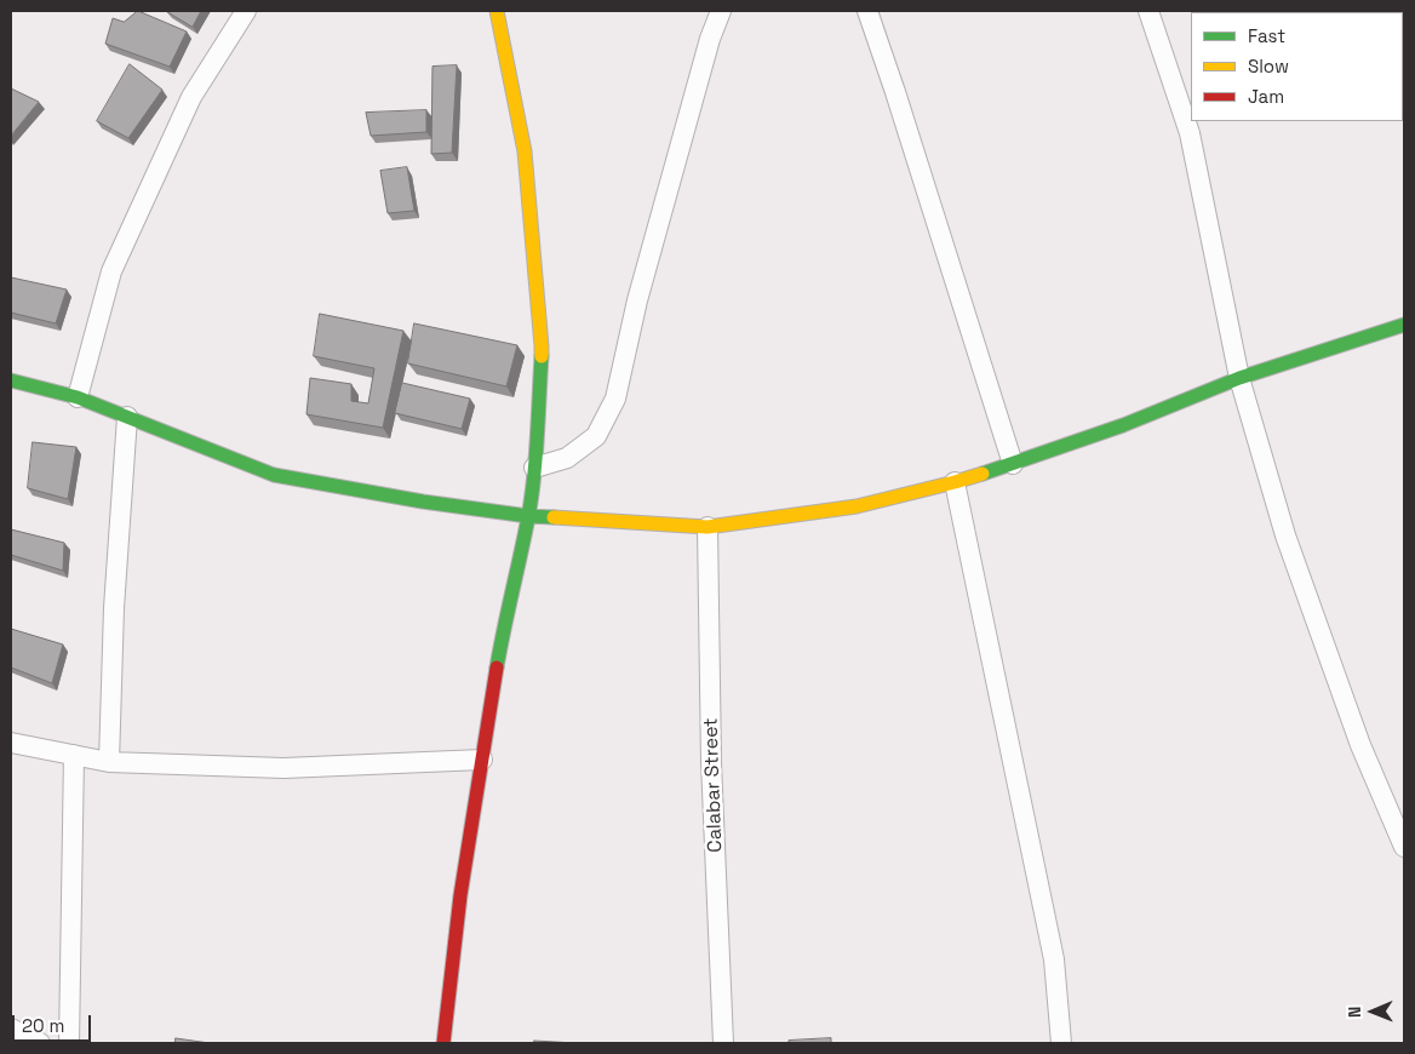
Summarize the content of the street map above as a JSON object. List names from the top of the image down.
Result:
{
  "streets": {
    "street": ["Calabar Street"]
  },
  "legend": ["Fast", "Slow", "Jam"],
  "scale_bar": "20 m",
  "north": "left"
}
